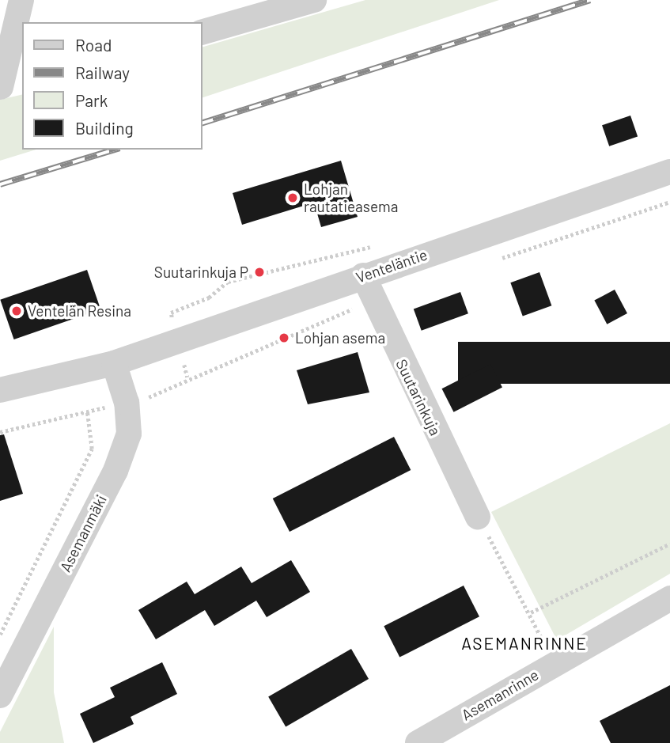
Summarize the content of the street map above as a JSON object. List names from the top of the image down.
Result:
{
  "streets": {
    "street": [
      "Venteläntie",
      "Suutarinkuja",
      "Asemanmäki",
      "Asemanrinne"
    ]
  },
  "crossings": [
    ["Venteläntie", "Suutarinkuja"],
    ["Venteläntie", "Asemanmäki"]
  ],
  "districts": ["ASEMANRINNE"],
  "places": [
    "Lohjan rautatieasema",
    "Suutarinkuja P",
    "Ventelän Resina",
    "Lohjan asema"
  ],
  "legend": [
    "Road",
    "Railway",
    "Park",
    "Building"
  ]
}
